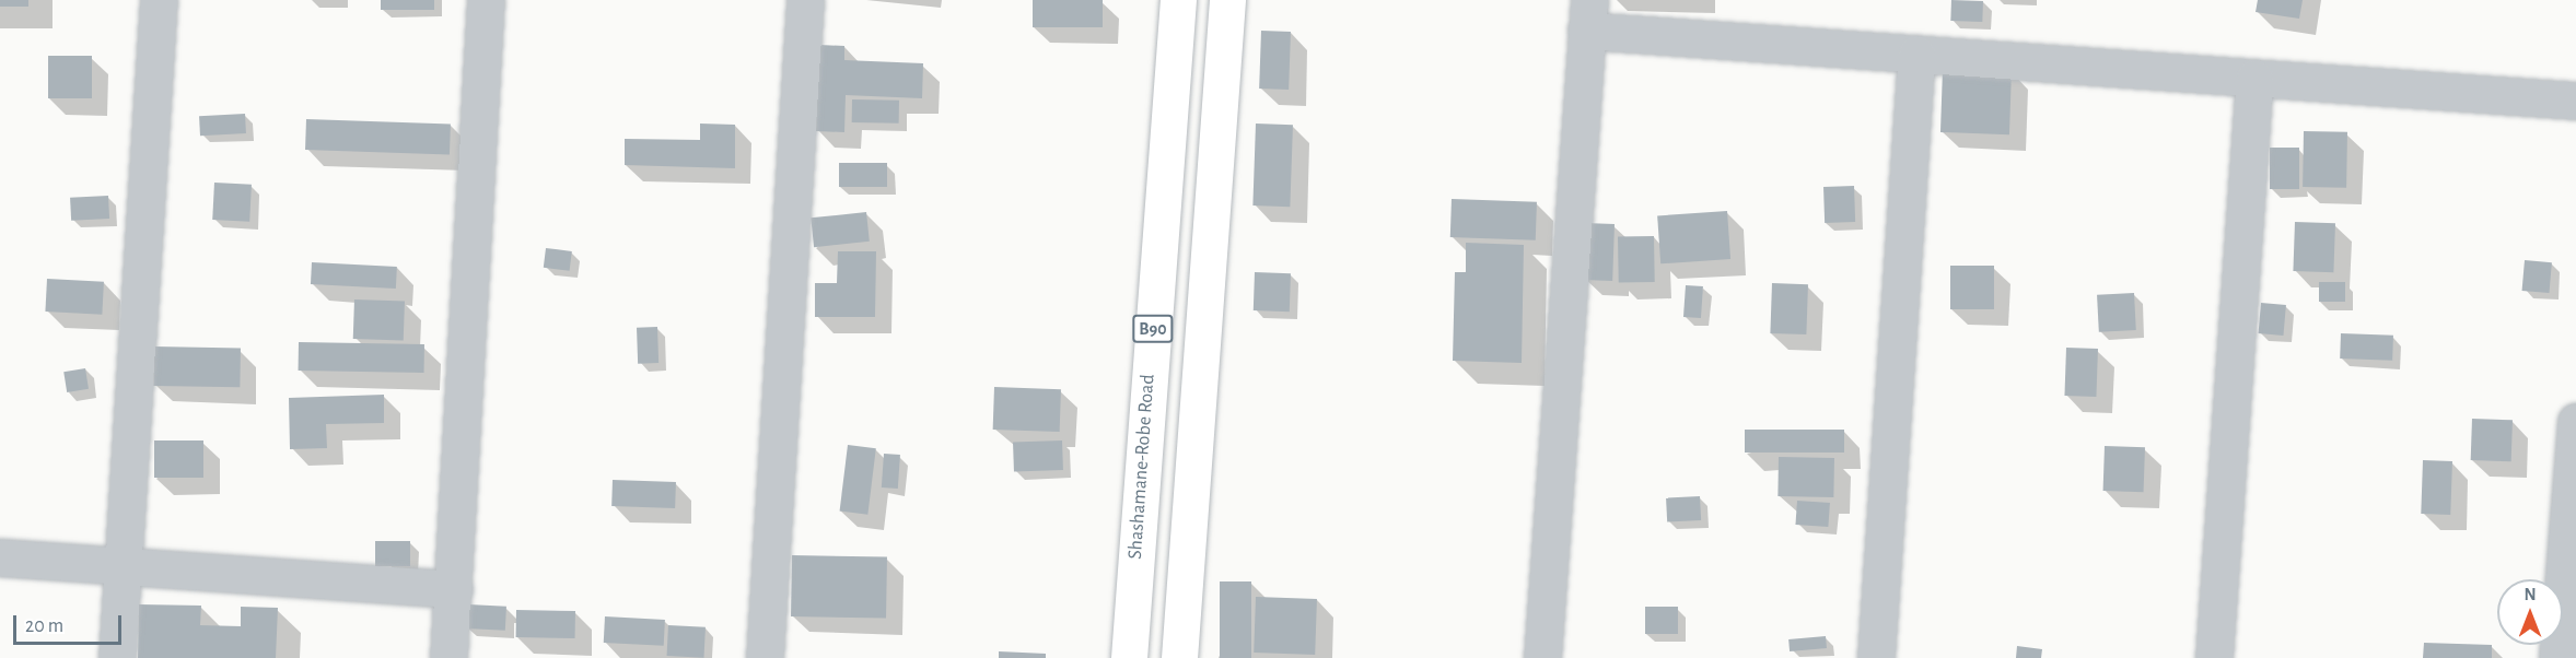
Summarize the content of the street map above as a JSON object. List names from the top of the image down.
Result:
{
  "streets": {
    "main road": ["B90", "Shashamane-Robe Road"]
  },
  "scale_bar": "20 m",
  "north": "top"
}
